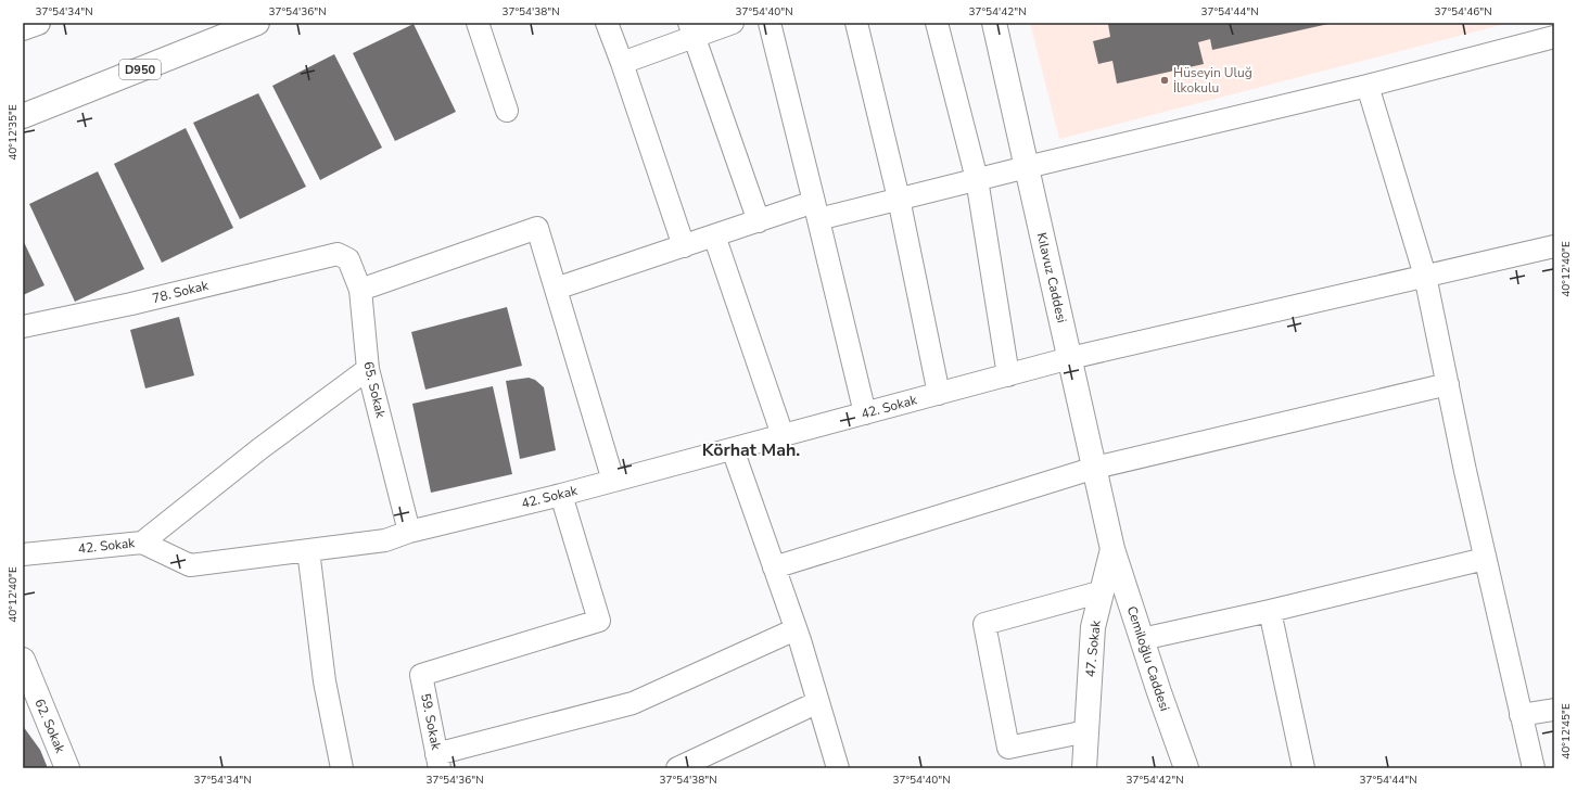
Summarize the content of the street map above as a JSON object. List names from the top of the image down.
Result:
{
  "streets": {
    "main road": [
      "D950",
      "Kılavuz Caddesi",
      "47. Sokak",
      "Cemiloğlu Caddesi",
      "62. Sokak"
    ],
    "street": [
      "78. Sokak",
      "65. Sokak",
      "42. Sokak",
      "59. Sokak"
    ]
  },
  "crossings": [
    ["Kılavuz Caddesi", "42. Sokak"],
    ["Kılavuz Caddesi", "47. Sokak"],
    ["Kılavuz Caddesi", "Cemiloğlu Caddesi"],
    ["78. Sokak", "65. Sokak"],
    ["65. Sokak", "42. Sokak"],
    ["42. Sokak", "59. Sokak"],
    ["47. Sokak", "Cemiloğlu Caddesi"]
  ],
  "districts": ["Körhat Mah."],
  "places": ["Hüseyin Uluğ İlkokulu"],
  "coordinates": [
    "37°54'34\"N",
    "37°54'36\"N",
    "37°54'38\"N",
    "37°54'40\"N",
    "37°54'42\"N",
    "37°54'44\"N",
    "37°54'46\"N",
    "40°12'35\"E",
    "40°12'40\"E",
    "40°12'45\"E"
  ]
}
